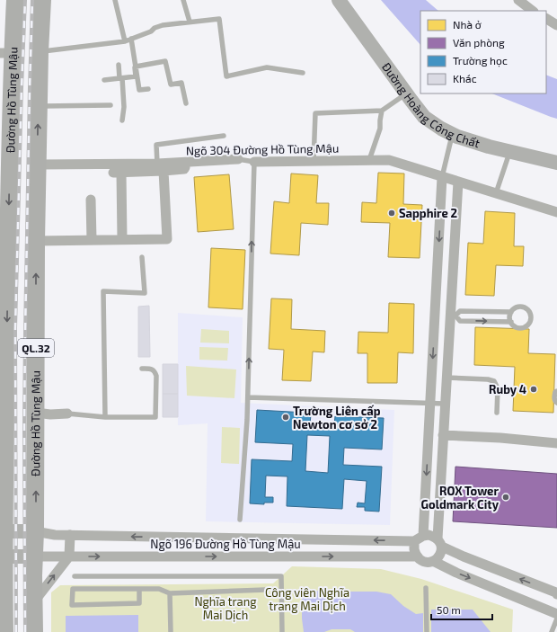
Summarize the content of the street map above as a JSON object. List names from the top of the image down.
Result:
{
  "streets": {
    "highway": ["Đường Hồ Tùng Mậu", "QL.32"],
    "street": ["Đường Hoàng Công Chất", "Ngõ 304 Đường Hồ Tùng Mậu", "Ngõ 196 Đường Hồ Tùng Mậu"]
  },
  "crossings": [
    ["Đường Hồ Tùng Mậu", "Ngõ 196 Đường Hồ Tùng Mậu"]
  ],
  "parks": ["Công viên Nghĩa trang Mai Dịch", "Nghĩa trang Mai Dịch"],
  "places": [
    "Sapphire 2",
    "Ruby 4",
    "Trường Liên cấp Newton cơ sở 2",
    "ROX Tower Goldmark City"
  ],
  "legend": [
    "Nhà ở",
    "Văn phòng",
    "Trường học",
    "Khác"
  ],
  "scale_bar": "50 m"
}
